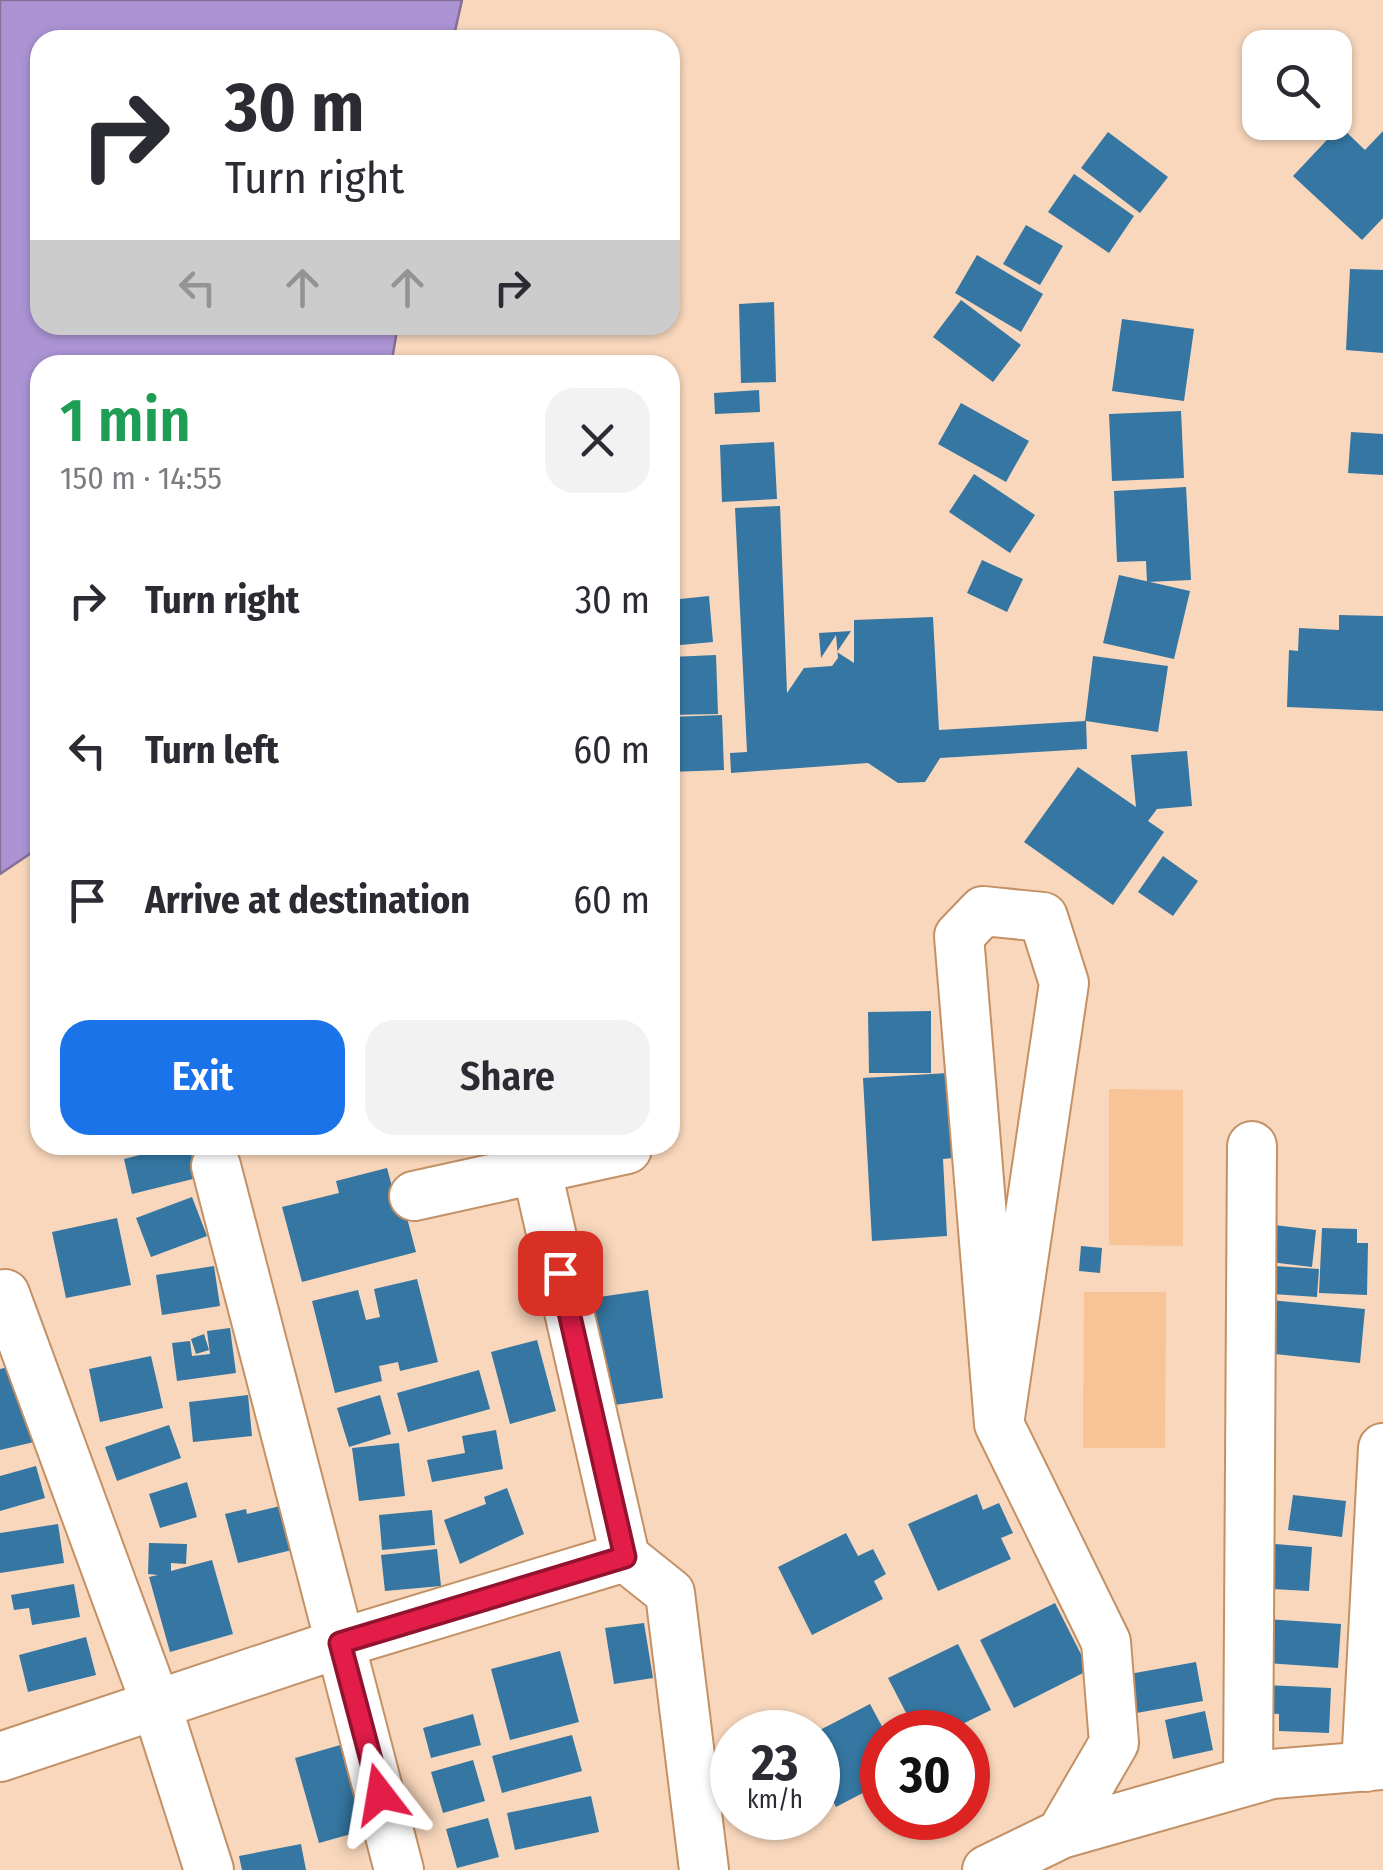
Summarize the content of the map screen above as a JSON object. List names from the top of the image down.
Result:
{
  "page": {
    "turn": ["30 m", "Turn right"],
    "heading": ["1 min", "150 m · 14:55"],
    "list": [
      {
        "name": "Turn right",
        "value": "30 m"
      },
      {
        "name": "Turn left",
        "value": "60 m"
      },
      {
        "name": "Arrive at destination",
        "value": "60 m"
      }
    ],
    "buttons": ["Exit", "Share"],
    "speed": "23 km/h",
    "limit": "30"
  }
}
